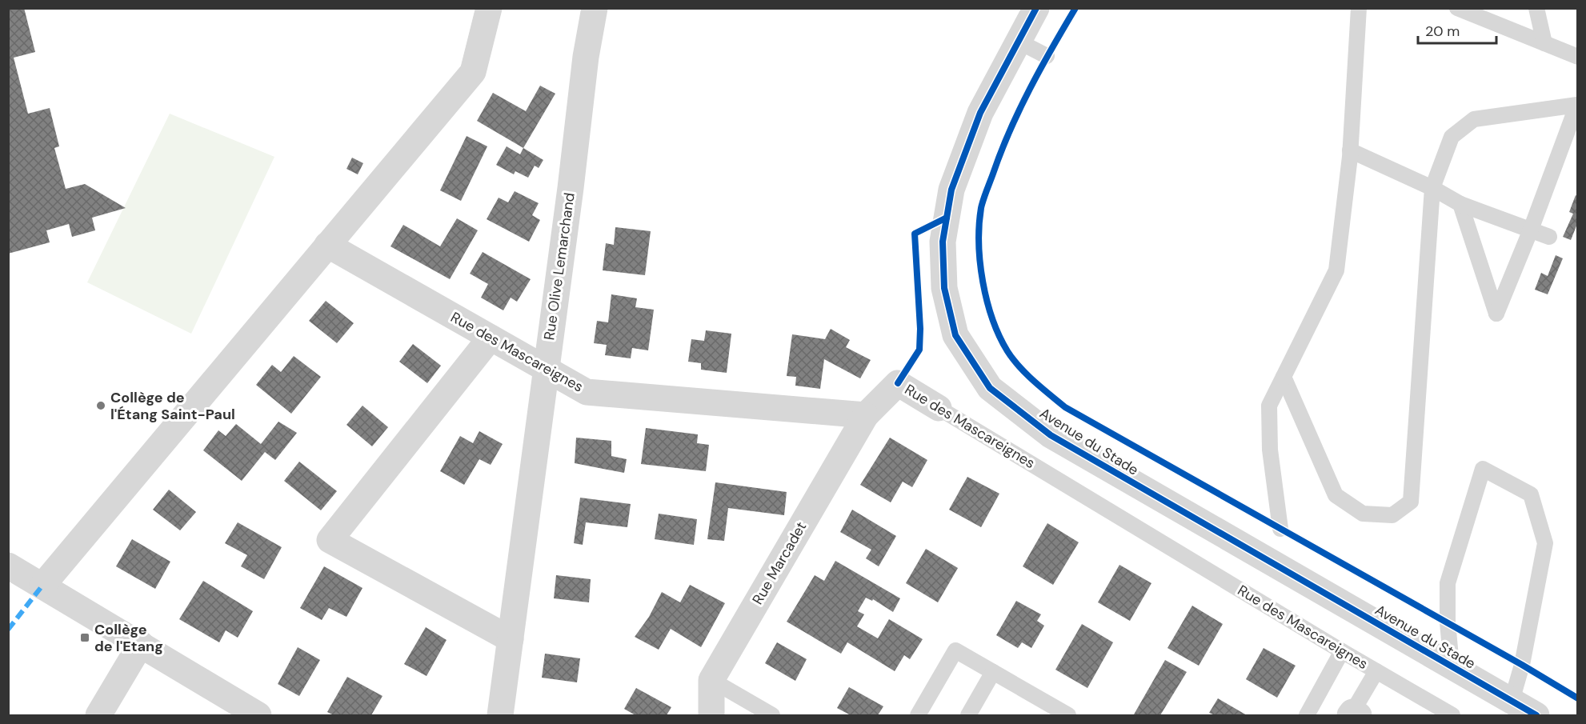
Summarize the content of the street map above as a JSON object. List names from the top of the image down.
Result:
{
  "streets": {
    "street": [
      "Rue Olive Lemarchand",
      "Rue des Mascareignes",
      "Avenue du Stade",
      "Rue Marcadet"
    ]
  },
  "crossings": [
    ["Rue Olive Lemarchand", "Rue des Mascareignes"],
    ["Rue des Mascareignes", "Rue Marcadet"]
  ],
  "places": {
    "other": ["Collège de l'Étang Saint-Paul"],
    "transit": ["Collège de l'Etang"]
  },
  "scale_bar": "20 m"
}
